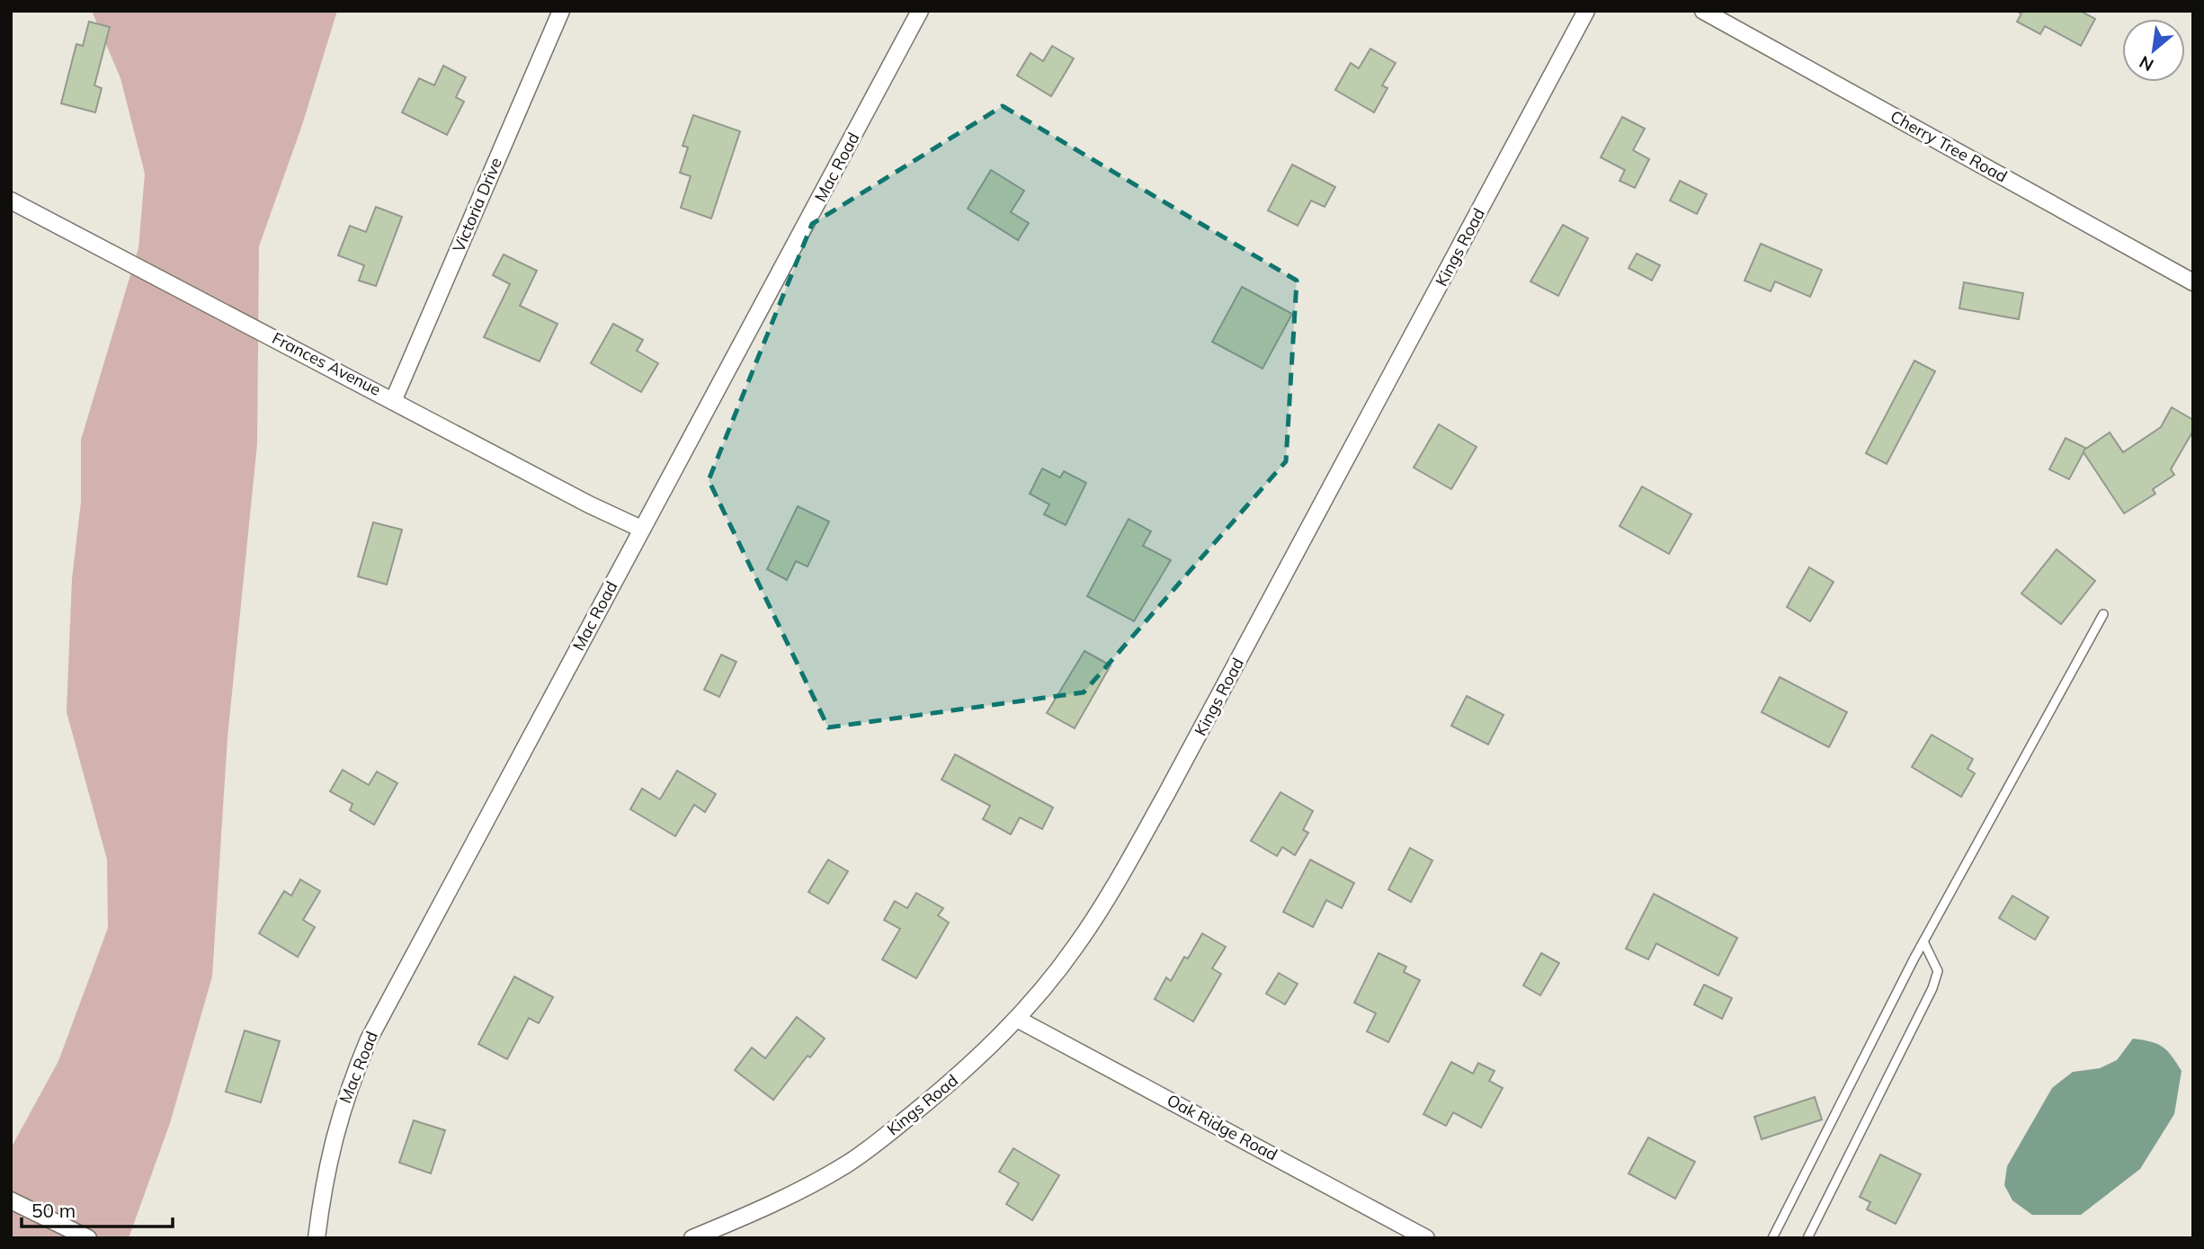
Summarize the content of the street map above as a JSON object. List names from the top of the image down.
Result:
{
  "streets": {
    "street": [
      "Cherry Tree Road",
      "Mac Road",
      "Victoria Drive",
      "Kings Road",
      "Frances Avenue",
      "Oak Ridge Road"
    ]
  },
  "crossings": [
    ["Mac Road", "Frances Avenue"],
    ["Victoria Drive", "Frances Avenue"],
    ["Kings Road", "Oak Ridge Road"]
  ],
  "scale_bar": "50 m",
  "north": "bottom left"
}
